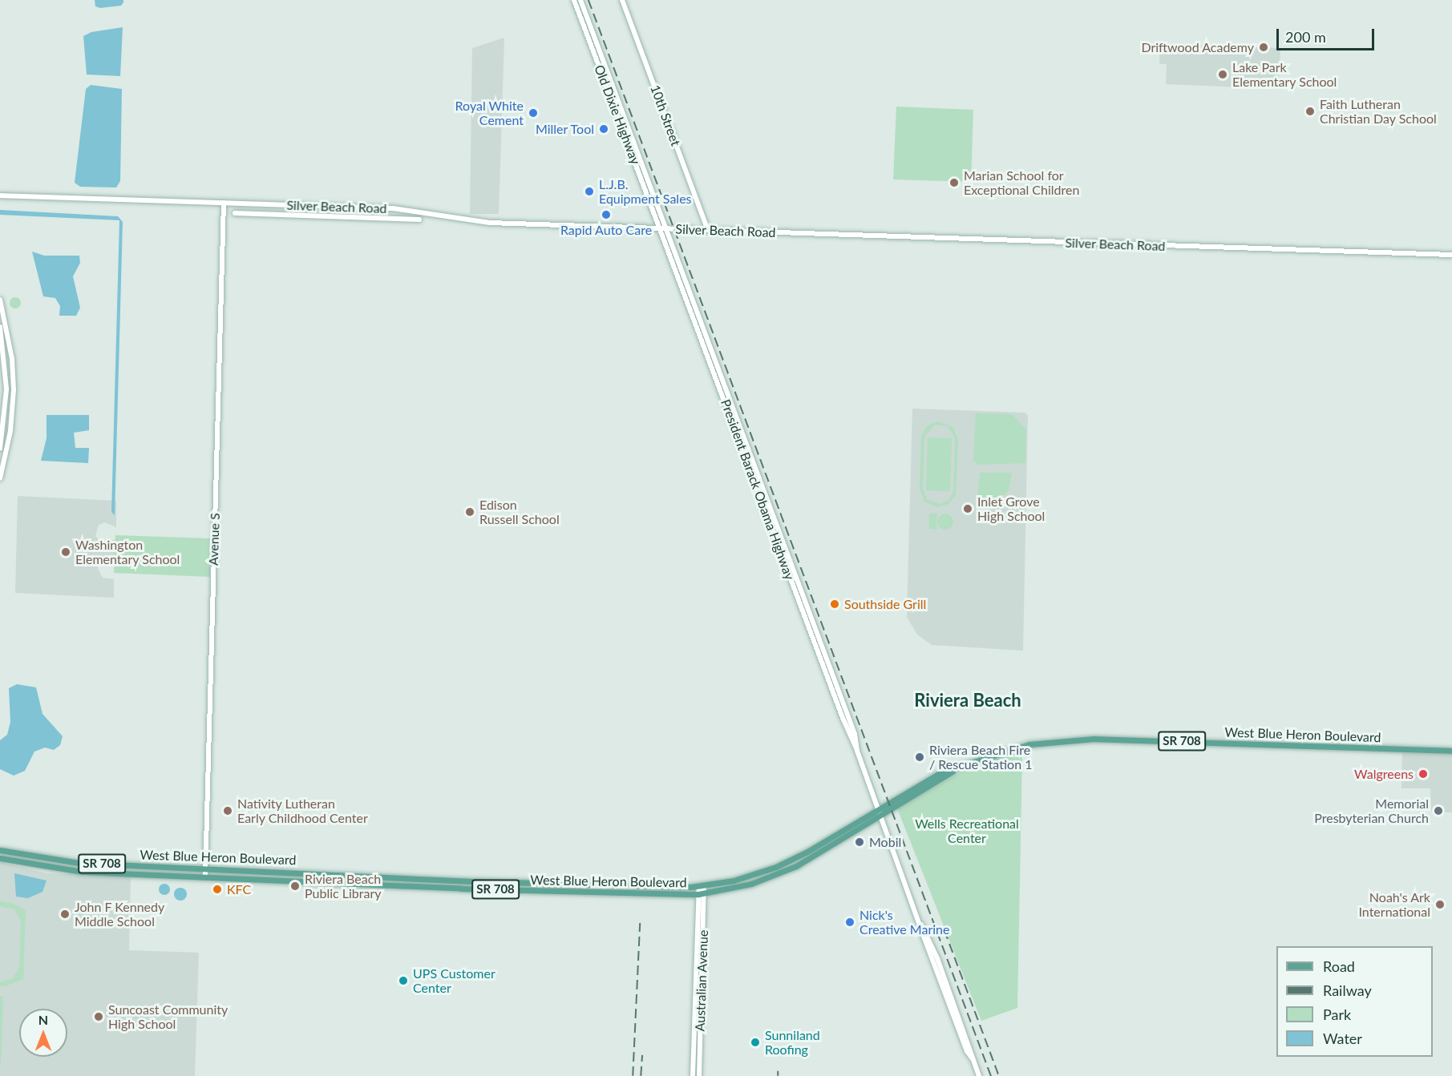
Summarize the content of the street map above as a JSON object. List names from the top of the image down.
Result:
{
  "streets": {
    "main road": ["West Blue Heron Boulevard", "SR 708"],
    "street": [
      "Old Dixie Highway",
      "10th Street",
      "Silver Beach Road",
      "President Barack Obama Highway",
      "Avenue S",
      "Australian Avenue"
    ]
  },
  "crossings": [
    ["Old Dixie Highway", "Silver Beach Road"],
    ["Old Dixie Highway", "President Barack Obama Highway"],
    ["10th Street", "Silver Beach Road"],
    ["Silver Beach Road", "President Barack Obama Highway"],
    ["Silver Beach Road", "Avenue S"],
    ["President Barack Obama Highway", "West Blue Heron Boulevard"],
    ["Avenue S", "West Blue Heron Boulevard"],
    ["West Blue Heron Boulevard", "Australian Avenue"]
  ],
  "districts": ["Riviera Beach"],
  "parks": ["Wells Recreational Center"],
  "places": [
    "Driftwood Academy",
    "Lake Park Elementary School",
    "Faith Lutheran Christian Day School",
    "Royal White Cement",
    "Miller Tool",
    "Marian School for Exceptional Children",
    "L.J.B. Equipment Sales",
    "Rapid Auto Care",
    "Inlet Grove High School",
    "Edison Russell School",
    "Washington Elementary School",
    "Southside Grill",
    "Riviera Beach Fire / Rescue Station 1",
    "Walgreens",
    "Nativity Lutheran Early Childhood Center",
    "Memorial Presbyterian Church",
    "Mobil",
    "Riviera Beach Public Library",
    "KFC",
    "Noah's Ark International",
    "John F Kennedy Middle School",
    "Nick's Creative Marine",
    "UPS Customer Center",
    "Suncoast Community High School",
    "Sunniland Roofing"
  ],
  "legend": [
    "Road",
    "Railway",
    "Park",
    "Water"
  ],
  "scale_bar": "200 m",
  "north": "top"
}
